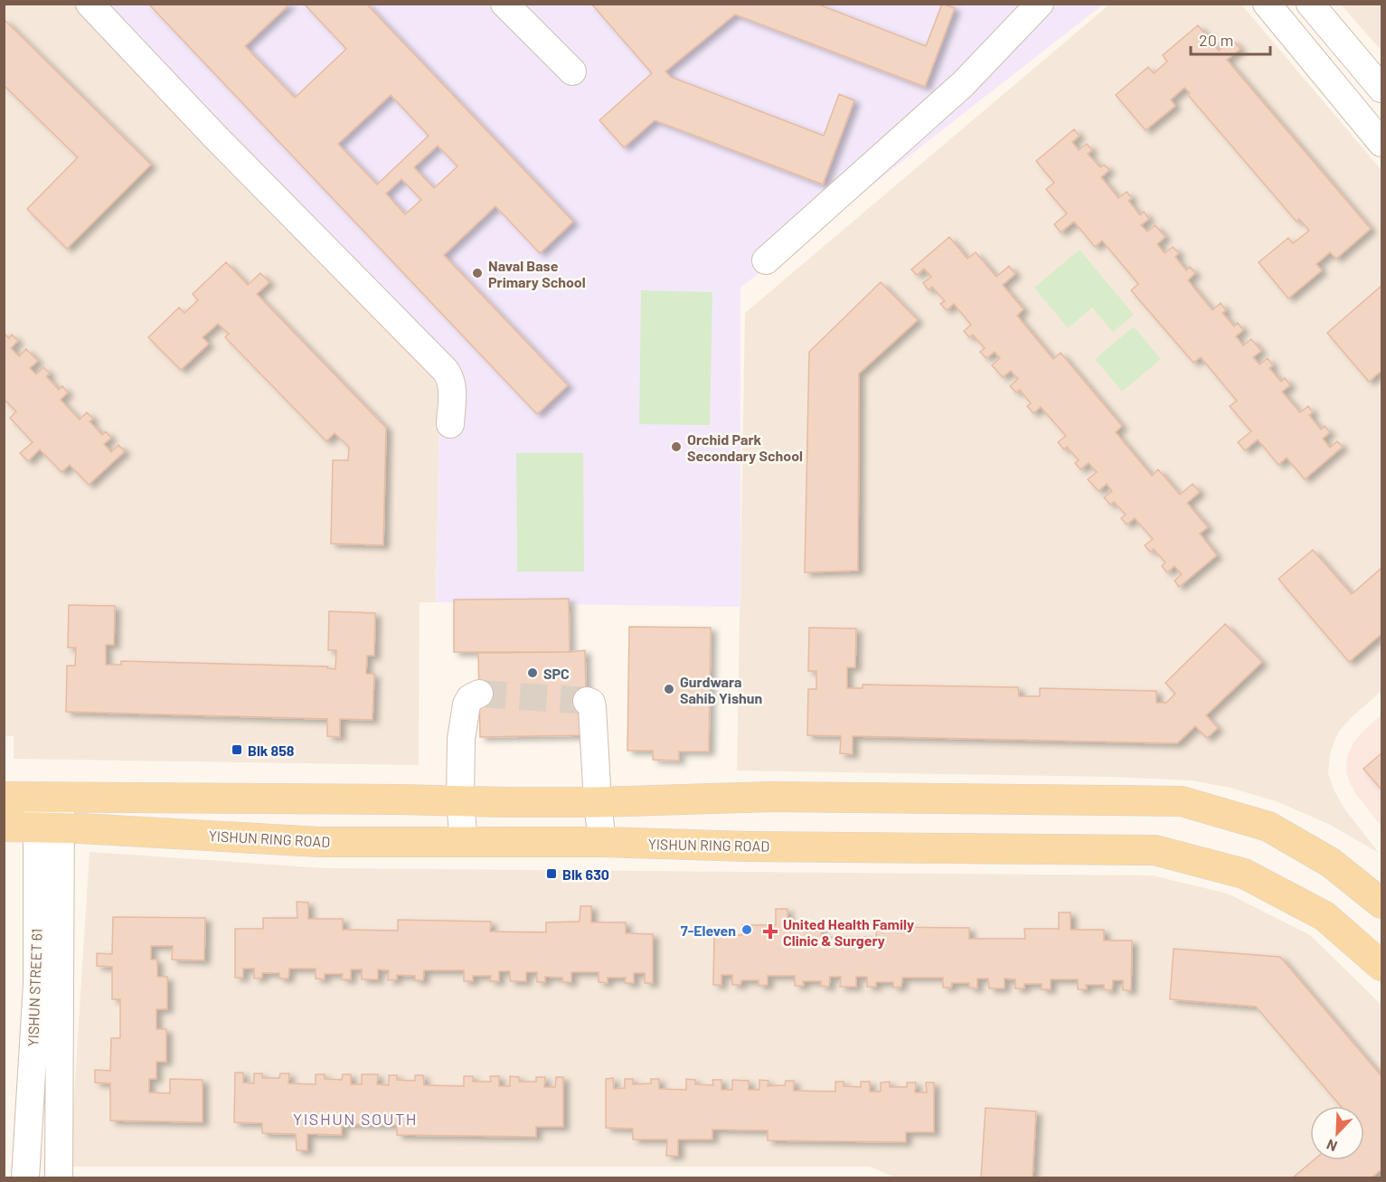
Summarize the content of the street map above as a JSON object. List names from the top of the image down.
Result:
{
  "streets": {
    "main road": ["YISHUN RING ROAD"],
    "street": ["YISHUN STREET 61"]
  },
  "crossings": [
    ["YISHUN RING ROAD", "YISHUN STREET 61"]
  ],
  "districts": ["YISHUN SOUTH"],
  "places": {
    "other": [
      "Naval Base Primary School",
      "Orchid Park Secondary School",
      "SPC",
      "Gurdwara Sahib Yishun",
      "7-Eleven"
    ],
    "transit": ["Blk 858", "Blk 630"],
    "health": ["United Health Family Clinic & Surgery"]
  },
  "scale_bar": "20 m",
  "north": "bottom left"
}
